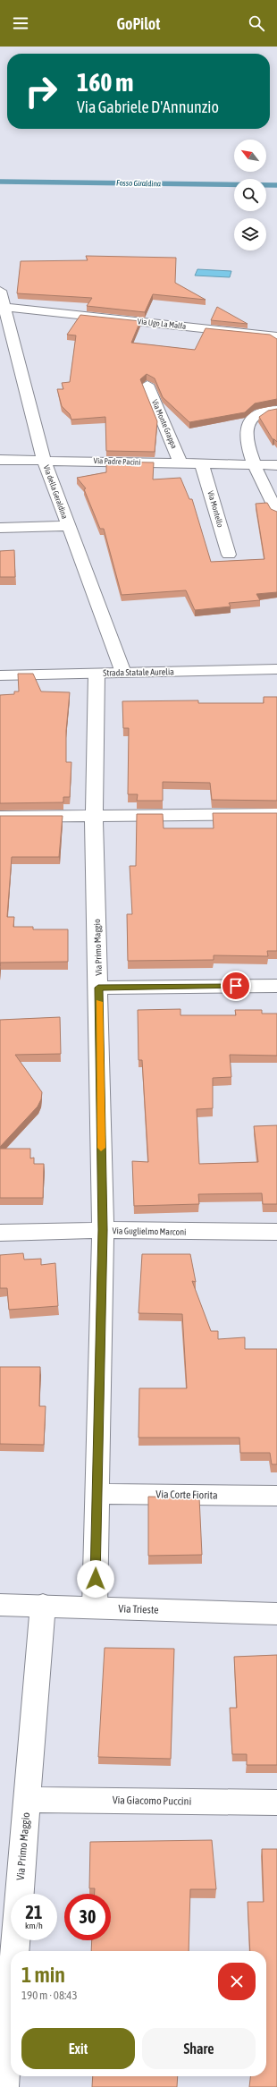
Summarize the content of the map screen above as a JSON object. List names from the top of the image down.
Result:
{
  "streets": {
    "street": [
      "Via Ugo La Malfa",
      "Via Monte Grappa",
      "Via Padre Pacini",
      "Via della Geraldina",
      "Via Montello",
      "Strada Statale Aurelia",
      "Via Primo Maggio",
      "Via Guglielmo Marconi",
      "Via Corte Fiorita",
      "Via Trieste",
      "Via Giacomo Puccini"
    ]
  },
  "crossings": [
    ["Via Ugo La Malfa", "Via della Geraldina"],
    ["Via Monte Grappa", "Via Padre Pacini"],
    ["Via Padre Pacini", "Via della Geraldina"],
    ["Via Padre Pacini", "Via Montello"],
    ["Via della Geraldina", "Strada Statale Aurelia"],
    ["Strada Statale Aurelia", "Via Primo Maggio"],
    ["Via Primo Maggio", "Via Guglielmo Marconi"],
    ["Via Primo Maggio", "Via Corte Fiorita"],
    ["Via Primo Maggio", "Via Trieste"],
    ["Via Primo Maggio", "Via Giacomo Puccini"]
  ],
  "water": ["Fosso Giraldina"],
  "north": "top left",
  "page": {
    "header": "GoPilot",
    "turn": ["160 m", "Via Gabriele D'Annunzio"],
    "speed": "21 km/h",
    "limit": "30",
    "heading": ["1 min", "190 m · 08:43"],
    "buttons": ["Exit", "Share"]
  }
}
